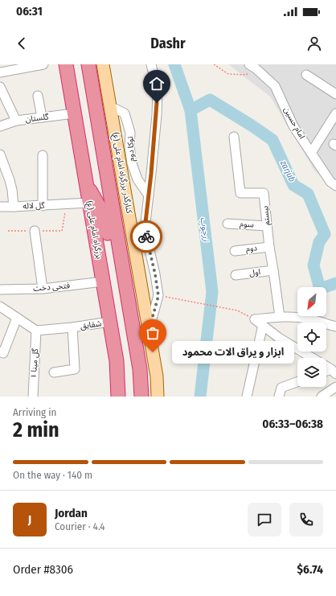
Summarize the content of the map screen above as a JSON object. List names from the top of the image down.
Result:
{
  "streets": {
    "highway": ["بزرگراه امام علی (ع)"],
    "main road": ["کنارگذر بزرگراه امام علی (ع)"],
    "street": [
      "گلستان",
      "امام حسین",
      "توکا دوم",
      "گل لاله",
      "بیستم",
      "سوم",
      "دوم",
      "اول",
      "فتحی دخت",
      "شقایق",
      "گل مینا ۱"
    ]
  },
  "crossings": [
    ["گلستان", "بزرگراه امام علی (ع)"],
    ["توکا دوم", "کنارگذر بزرگراه امام علی (ع)"],
    ["گل لاله", "بزرگراه امام علی (ع)"],
    ["بیستم", "سوم"],
    ["بیستم", "دوم"],
    ["بیستم", "اول"],
    ["بزرگراه امام علی (ع)", "فتحی دخت"],
    ["بزرگراه امام علی (ع)", "شقایق"],
    ["شقایق", "گل مینا ۱"]
  ],
  "water": ["zarjub", "زرجوب"],
  "places": ["ابزار و یراق الات محمود"],
  "north": "bottom left",
  "page": {
    "status": "06:31",
    "header": "Dashr",
    "bubble": "ابزار و یراق الات محمود",
    "heading": ["2 min", "Arriving in", "06:33–06:38"],
    "panel": [
      "Jordan",
      "Courier · 4.4",
      "Order #8306",
      "$6.74"
    ],
    "bar": "On the way · 140 m",
    "round": "J"
  }
}
